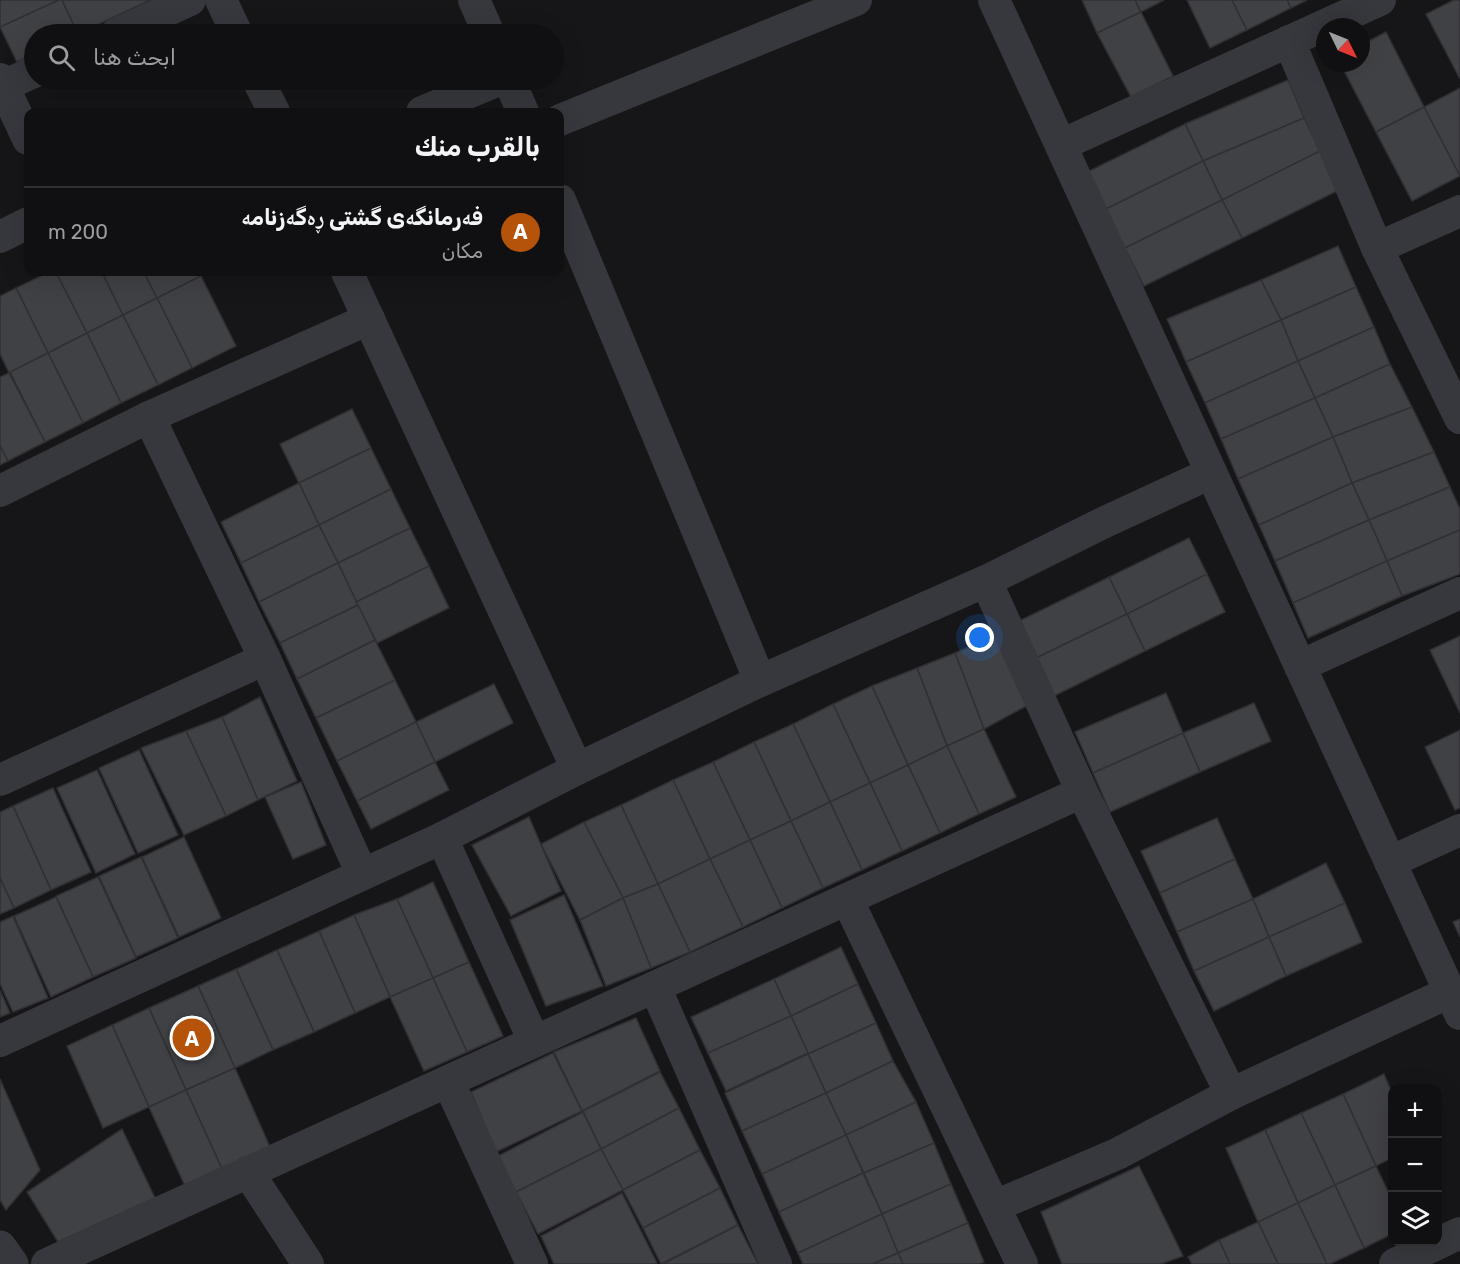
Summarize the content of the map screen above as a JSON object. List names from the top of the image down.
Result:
{
  "north": "bottom right",
  "page": {
    "search": "ابحث هنا",
    "heading": "بالقرب منك",
    "list": [
      {
        "mark": "A",
        "name": "فەرمانگەی گشتی ڕەگەزنامە",
        "note": "مكان",
        "value": "200 m"
      }
    ],
    "pins": "A",
    "map_buttons": ["+", "−"]
  }
}
